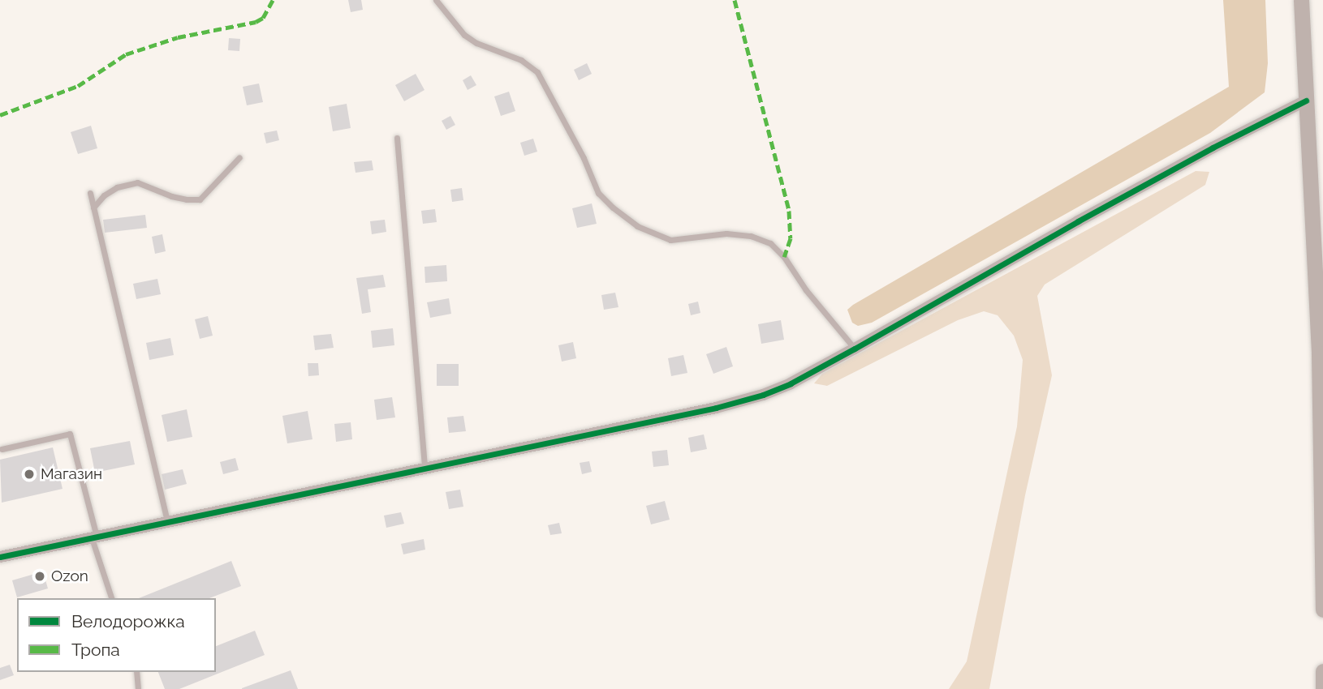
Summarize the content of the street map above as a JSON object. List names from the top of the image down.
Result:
{
  "places": ["Магазин", "Ozon"],
  "legend": ["Велодорожка", "Тропа"]
}
